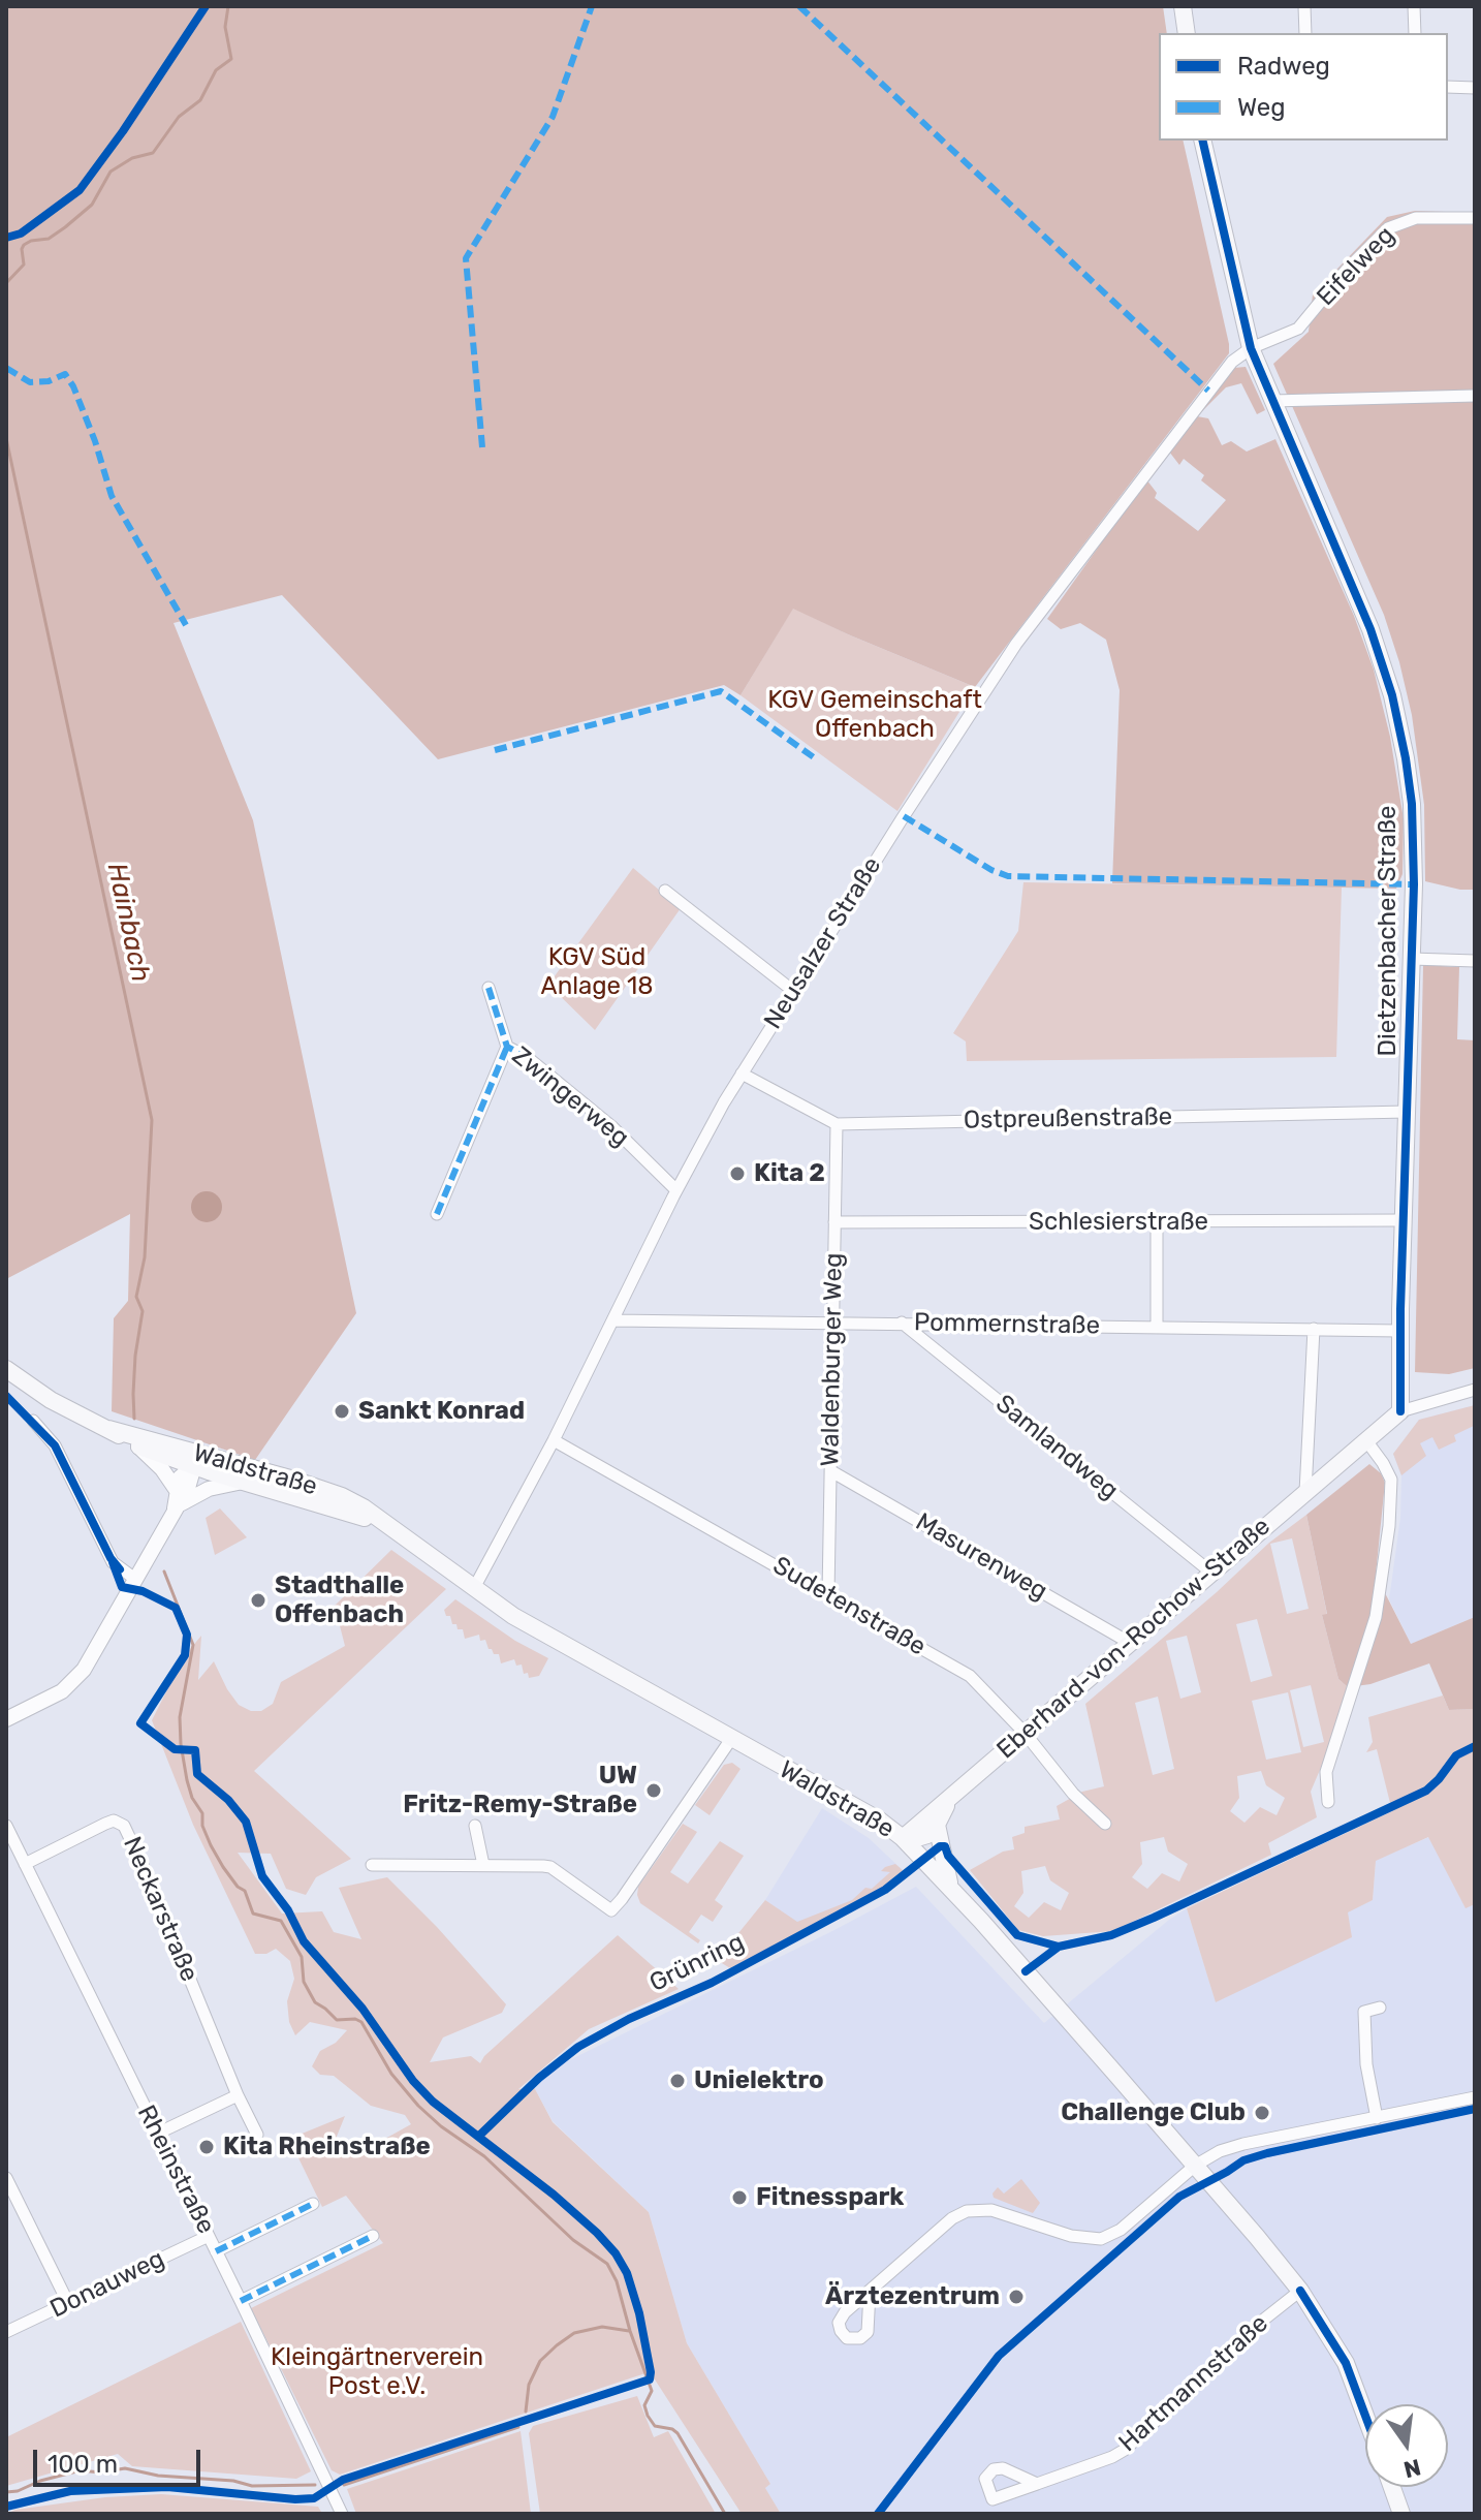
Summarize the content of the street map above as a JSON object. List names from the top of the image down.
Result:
{
  "streets": {
    "main road": ["Dietzenbacher Straße", "Waldstraße", "Eberhard-von-Rochow-Straße"],
    "street": [
      "Eifelweg",
      "Neusalzer Straße",
      "Zwingerweg",
      "Ostpreußenstraße",
      "Schlesierstraße",
      "Pommernstraße",
      "Waldenburger Weg",
      "Samlandweg",
      "Masurenweg",
      "Sudetenstraße",
      "Neckarstraße",
      "Rheinstraße",
      "Donauweg",
      "Hartmannstraße"
    ],
    "cycle path": ["Grünring"]
  },
  "crossings": [
    ["Eifelweg", "Dietzenbacher Straße"],
    ["Eifelweg", "Neusalzer Straße"],
    ["Dietzenbacher Straße", "Neusalzer Straße"],
    ["Dietzenbacher Straße", "Ostpreußenstraße"],
    ["Dietzenbacher Straße", "Schlesierstraße"],
    ["Dietzenbacher Straße", "Pommernstraße"],
    ["Dietzenbacher Straße", "Eberhard-von-Rochow-Straße"],
    ["Neusalzer Straße", "Zwingerweg"],
    ["Neusalzer Straße", "Ostpreußenstraße"],
    ["Neusalzer Straße", "Pommernstraße"],
    ["Neusalzer Straße", "Waldstraße"],
    ["Neusalzer Straße", "Sudetenstraße"],
    ["Ostpreußenstraße", "Waldenburger Weg"],
    ["Schlesierstraße", "Waldenburger Weg"],
    ["Pommernstraße", "Waldenburger Weg"],
    ["Pommernstraße", "Samlandweg"],
    ["Waldenburger Weg", "Masurenweg"],
    ["Waldenburger Weg", "Sudetenstraße"],
    ["Samlandweg", "Eberhard-von-Rochow-Straße"],
    ["Waldstraße", "Eberhard-von-Rochow-Straße"],
    ["Waldstraße", "Hartmannstraße"],
    ["Masurenweg", "Eberhard-von-Rochow-Straße"],
    ["Sudetenstraße", "Eberhard-von-Rochow-Straße"],
    ["Neckarstraße", "Rheinstraße"],
    ["Rheinstraße", "Donauweg"]
  ],
  "water": ["Hainbach"],
  "parks": ["KGV Gemeinschaft Offenbach", "KGV Süd Anlage 18", "Kleingärtnerverein Post e.V."],
  "places": [
    "Kita 2",
    "Sankt Konrad",
    "Stadthalle Offenbach",
    "UW Fritz-Remy-Straße",
    "Unielektro",
    "Challenge Club",
    "Kita Rheinstraße",
    "Fitnesspark",
    "Ärztezentrum"
  ],
  "legend": ["Radweg", "Weg"],
  "scale_bar": "100 m",
  "north": "bottom"
}
